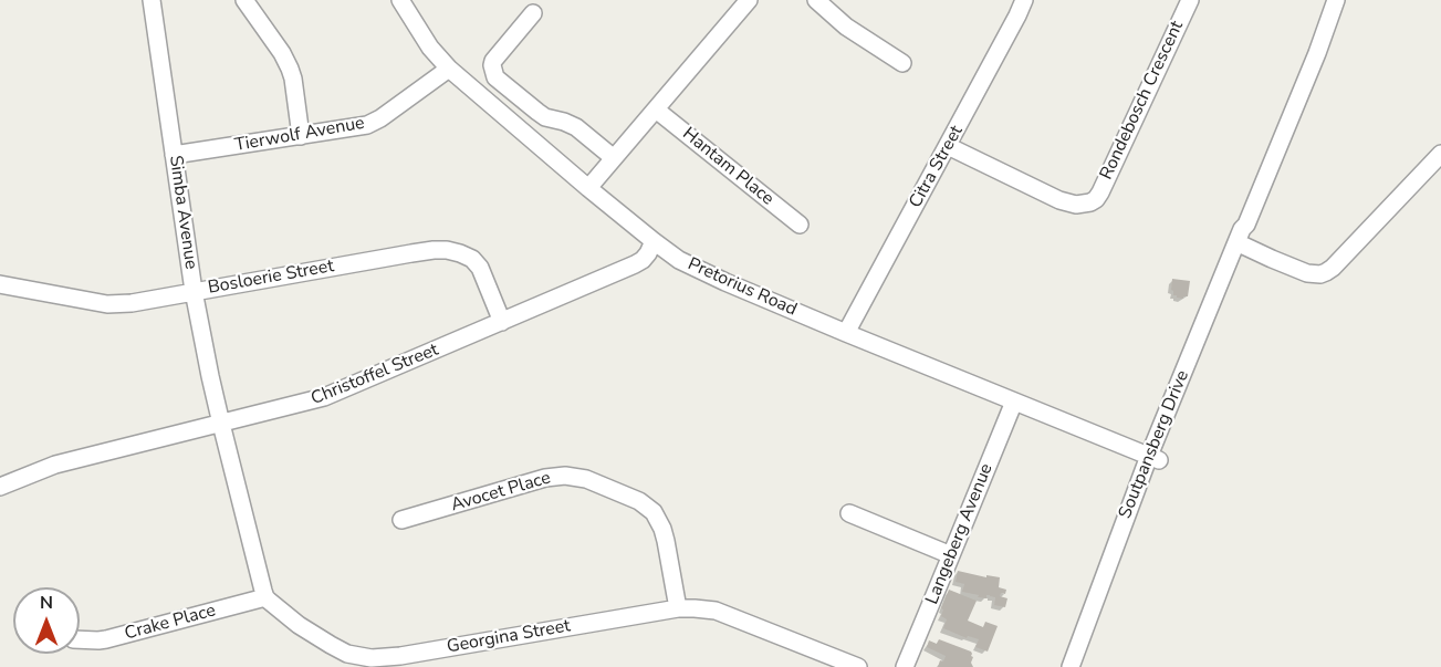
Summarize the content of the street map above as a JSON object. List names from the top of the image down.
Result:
{
  "streets": {
    "street": [
      "Rondebosch Crescent",
      "Tierwolf Avenue",
      "Hantam Place",
      "Citra Street",
      "Simba Avenue",
      "Bosloerie Street",
      "Pretorius Road",
      "Christoffel Street",
      "Soutpansberg Drive",
      "Avocet Place",
      "Langeberg Avenue",
      "Crake Place",
      "Georgina Street"
    ]
  },
  "crossings": [
    ["Rondebosch Crescent", "Citra Street"],
    ["Tierwolf Avenue", "Simba Avenue"],
    ["Tierwolf Avenue", "Pretorius Road"],
    ["Citra Street", "Pretorius Road"],
    ["Simba Avenue", "Bosloerie Street"],
    ["Simba Avenue", "Christoffel Street"],
    ["Bosloerie Street", "Christoffel Street"],
    ["Pretorius Road", "Christoffel Street"],
    ["Pretorius Road", "Soutpansberg Drive"],
    ["Pretorius Road", "Langeberg Avenue"],
    ["Avocet Place", "Georgina Street"],
    ["Crake Place", "Georgina Street"]
  ],
  "north": "top"
}
